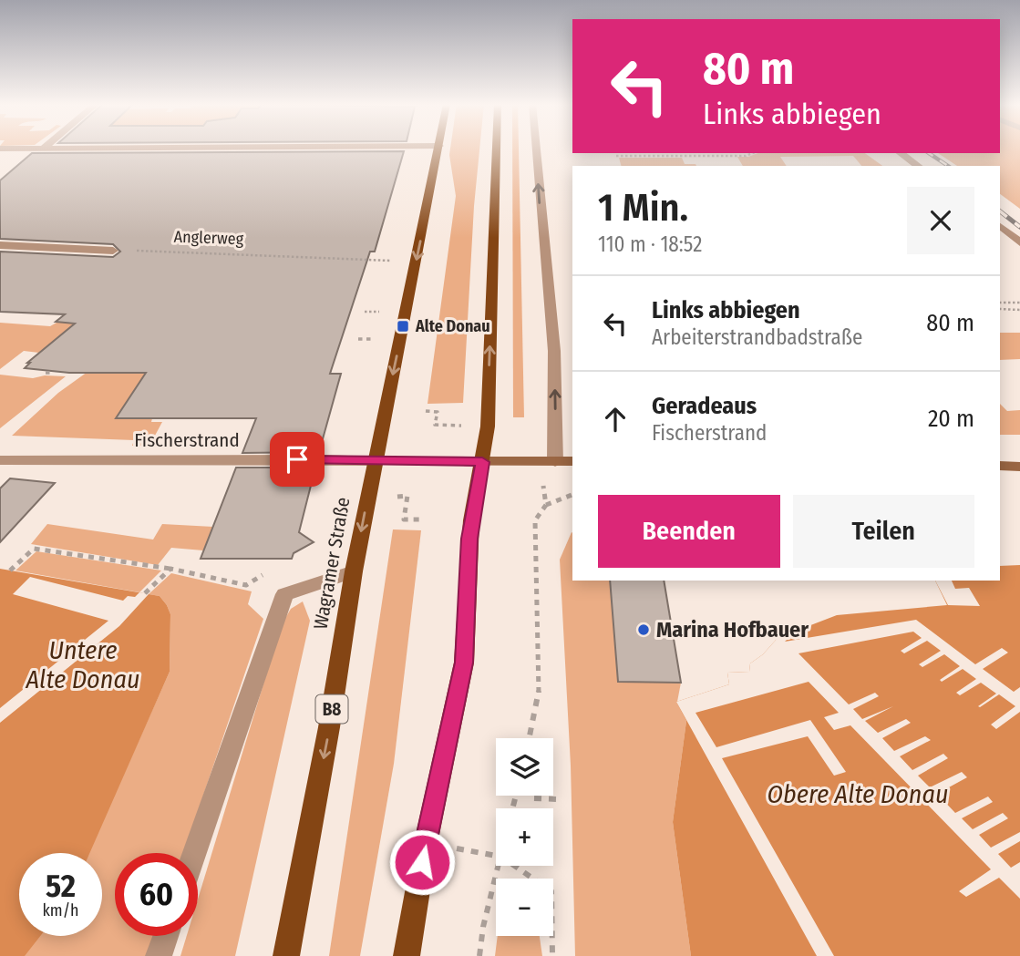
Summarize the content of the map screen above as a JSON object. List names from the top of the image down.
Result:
{
  "streets": {
    "main road": ["Wagramer Straße", "B8"],
    "street": ["Fischerstrand"],
    "path": ["Anglerweg"]
  },
  "crossings": [
    ["Anglerweg", "Wagramer Straße"],
    ["Fischerstrand", "Wagramer Straße"]
  ],
  "water": ["Untere Alte Donau", "Obere Alte Donau"],
  "places": {
    "transit": ["Alte Donau"],
    "other": ["Marina Hofbauer"]
  },
  "page": {
    "turn": ["80 m", "Links abbiegen"],
    "heading": ["1 Min.", "110 m · 18:52"],
    "list": [
      {
        "name": "Links abbiegen",
        "note": "Arbeiterstrandbadstraße",
        "value": "80 m"
      },
      {
        "name": "Geradeaus",
        "note": "Fischerstrand",
        "value": "20 m"
      }
    ],
    "buttons": ["Beenden", "Teilen"],
    "map_buttons": ["+", "−"],
    "speed": "52 km/h",
    "limit": "60"
  }
}
